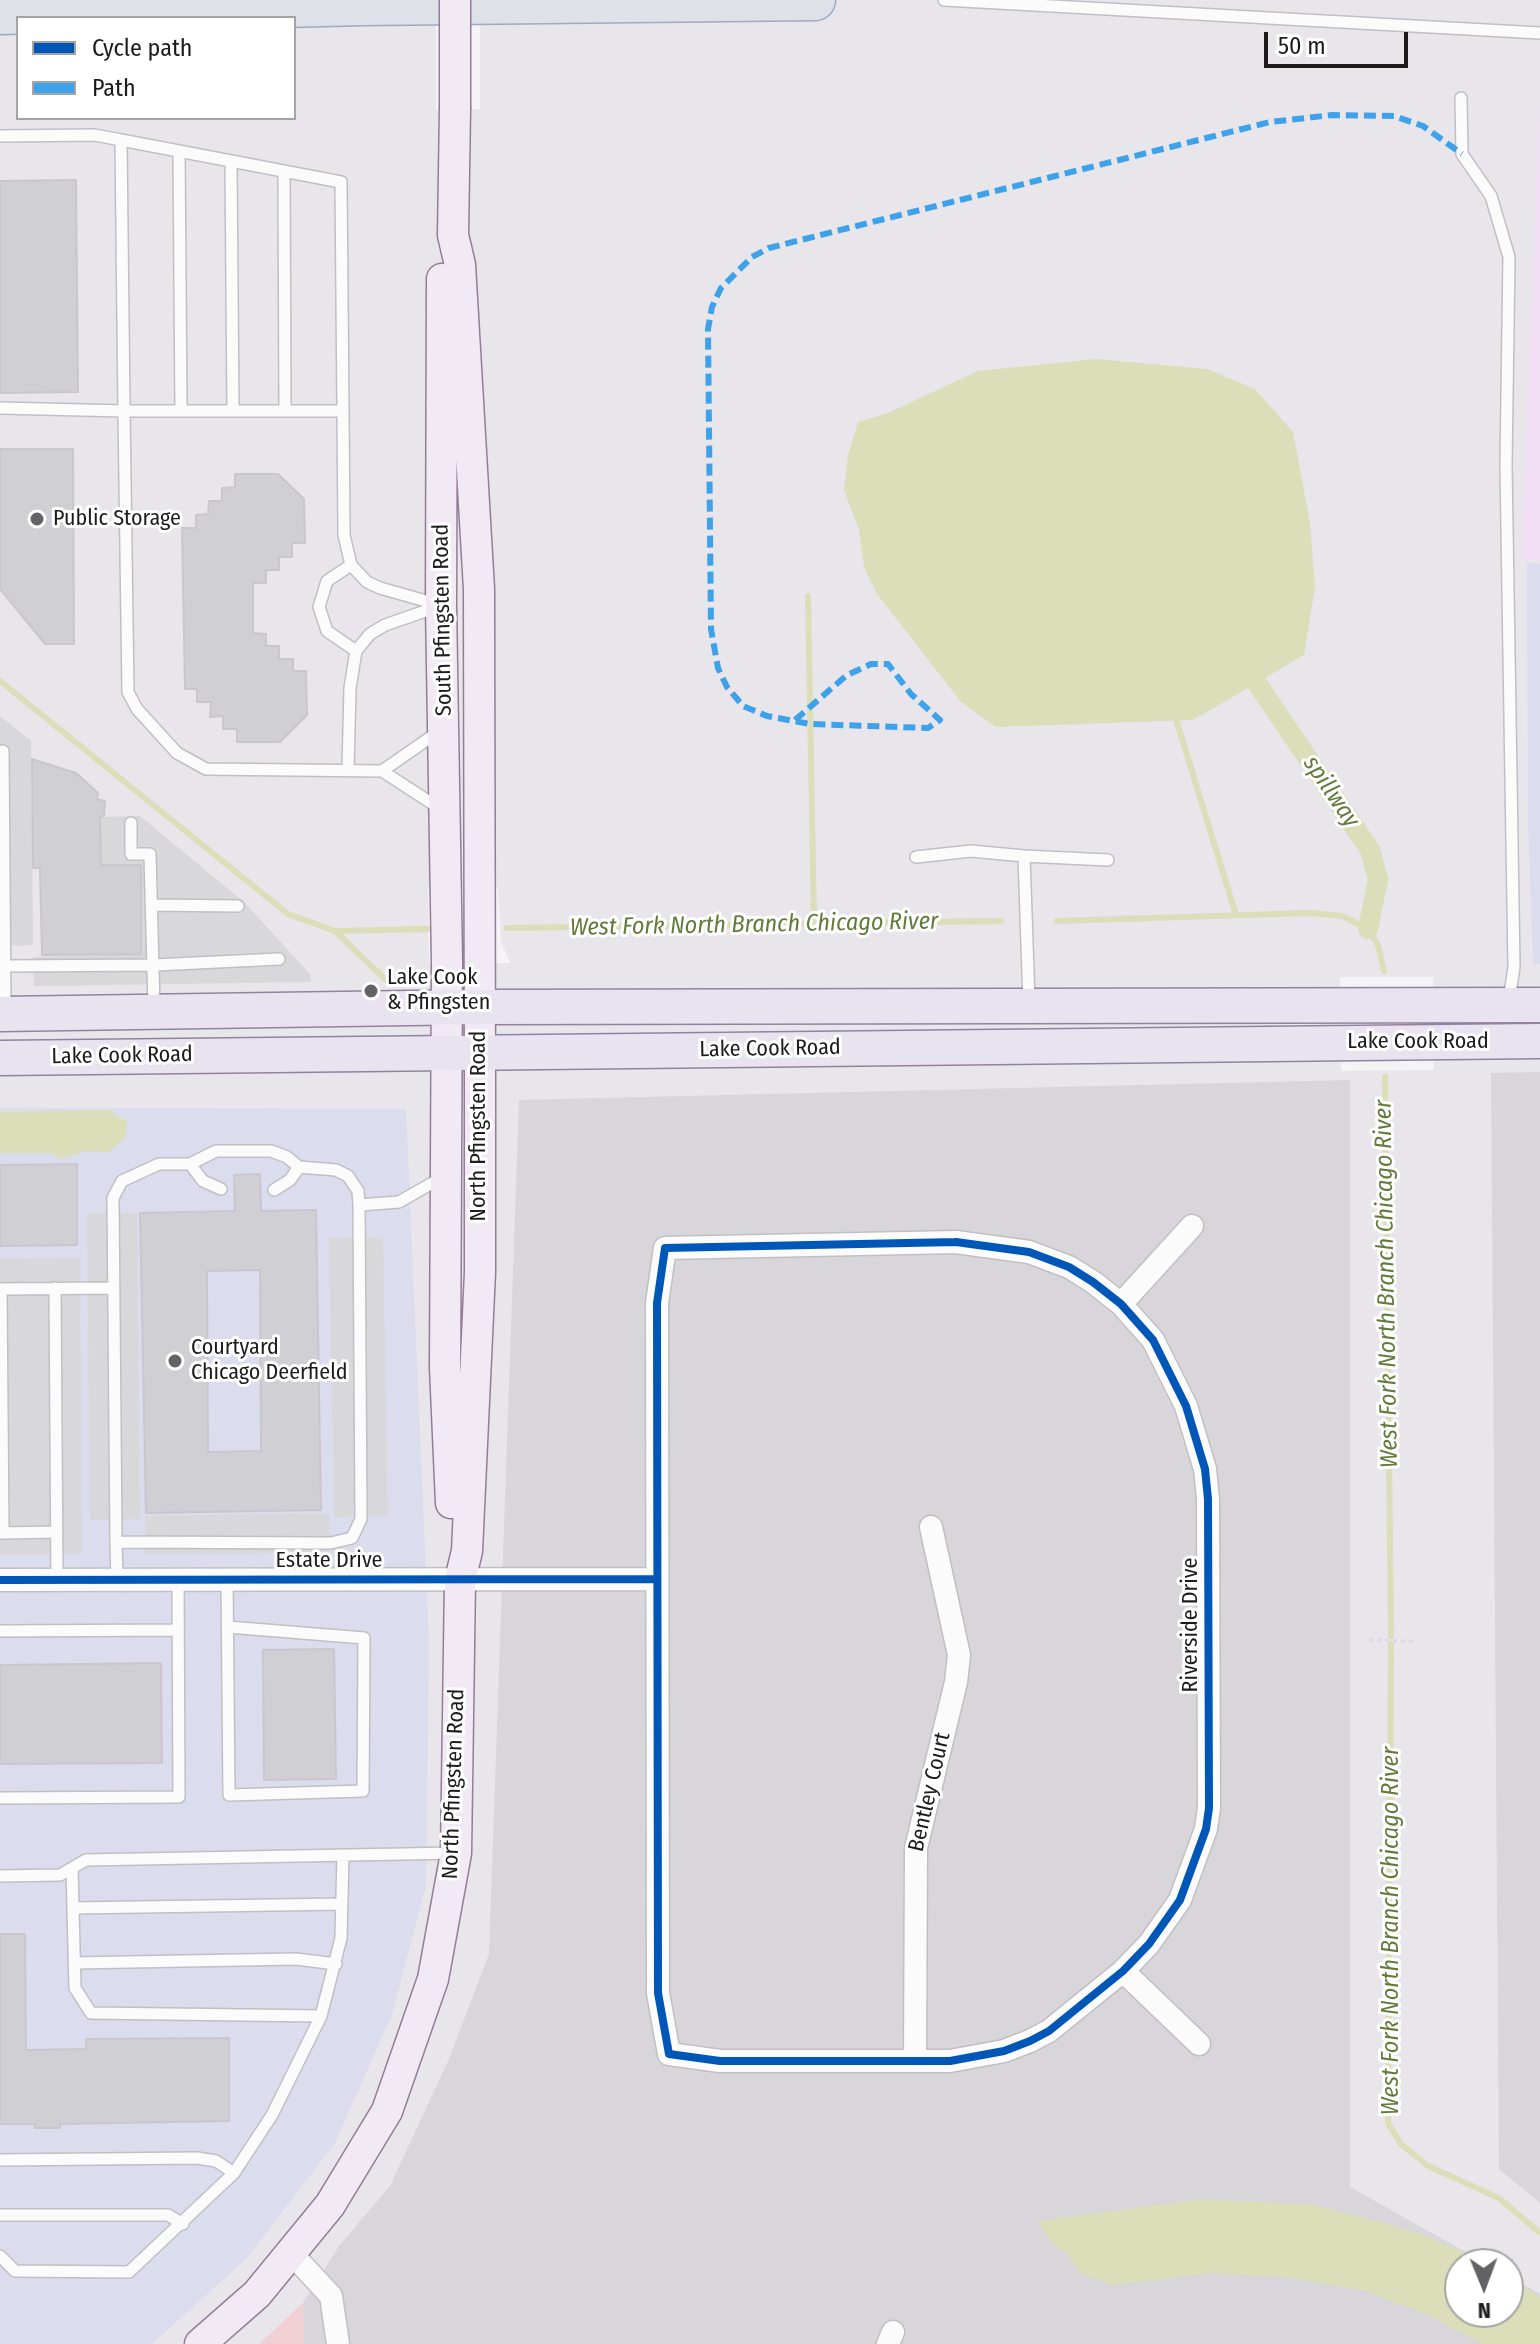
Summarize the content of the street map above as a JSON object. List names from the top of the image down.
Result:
{
  "streets": {
    "main road": ["Lake Cook Road"],
    "street": [
      "South Pfingsten Road",
      "North Pfingsten Road",
      "Estate Drive",
      "Riverside Drive",
      "Bentley Court"
    ]
  },
  "crossings": [
    ["South Pfingsten Road", "Lake Cook Road"],
    ["South Pfingsten Road", "North Pfingsten Road"],
    ["Lake Cook Road", "North Pfingsten Road"],
    ["North Pfingsten Road", "Estate Drive"],
    ["Estate Drive", "Riverside Drive"],
    ["Riverside Drive", "Bentley Court"]
  ],
  "water": ["spillway", "West Fork North Branch Chicago River"],
  "places": ["Public Storage", "Lake Cook & Pfingsten", "Courtyard Chicago Deerfield"],
  "legend": ["Cycle path", "Path"],
  "scale_bar": "50 m",
  "north": "bottom"
}
